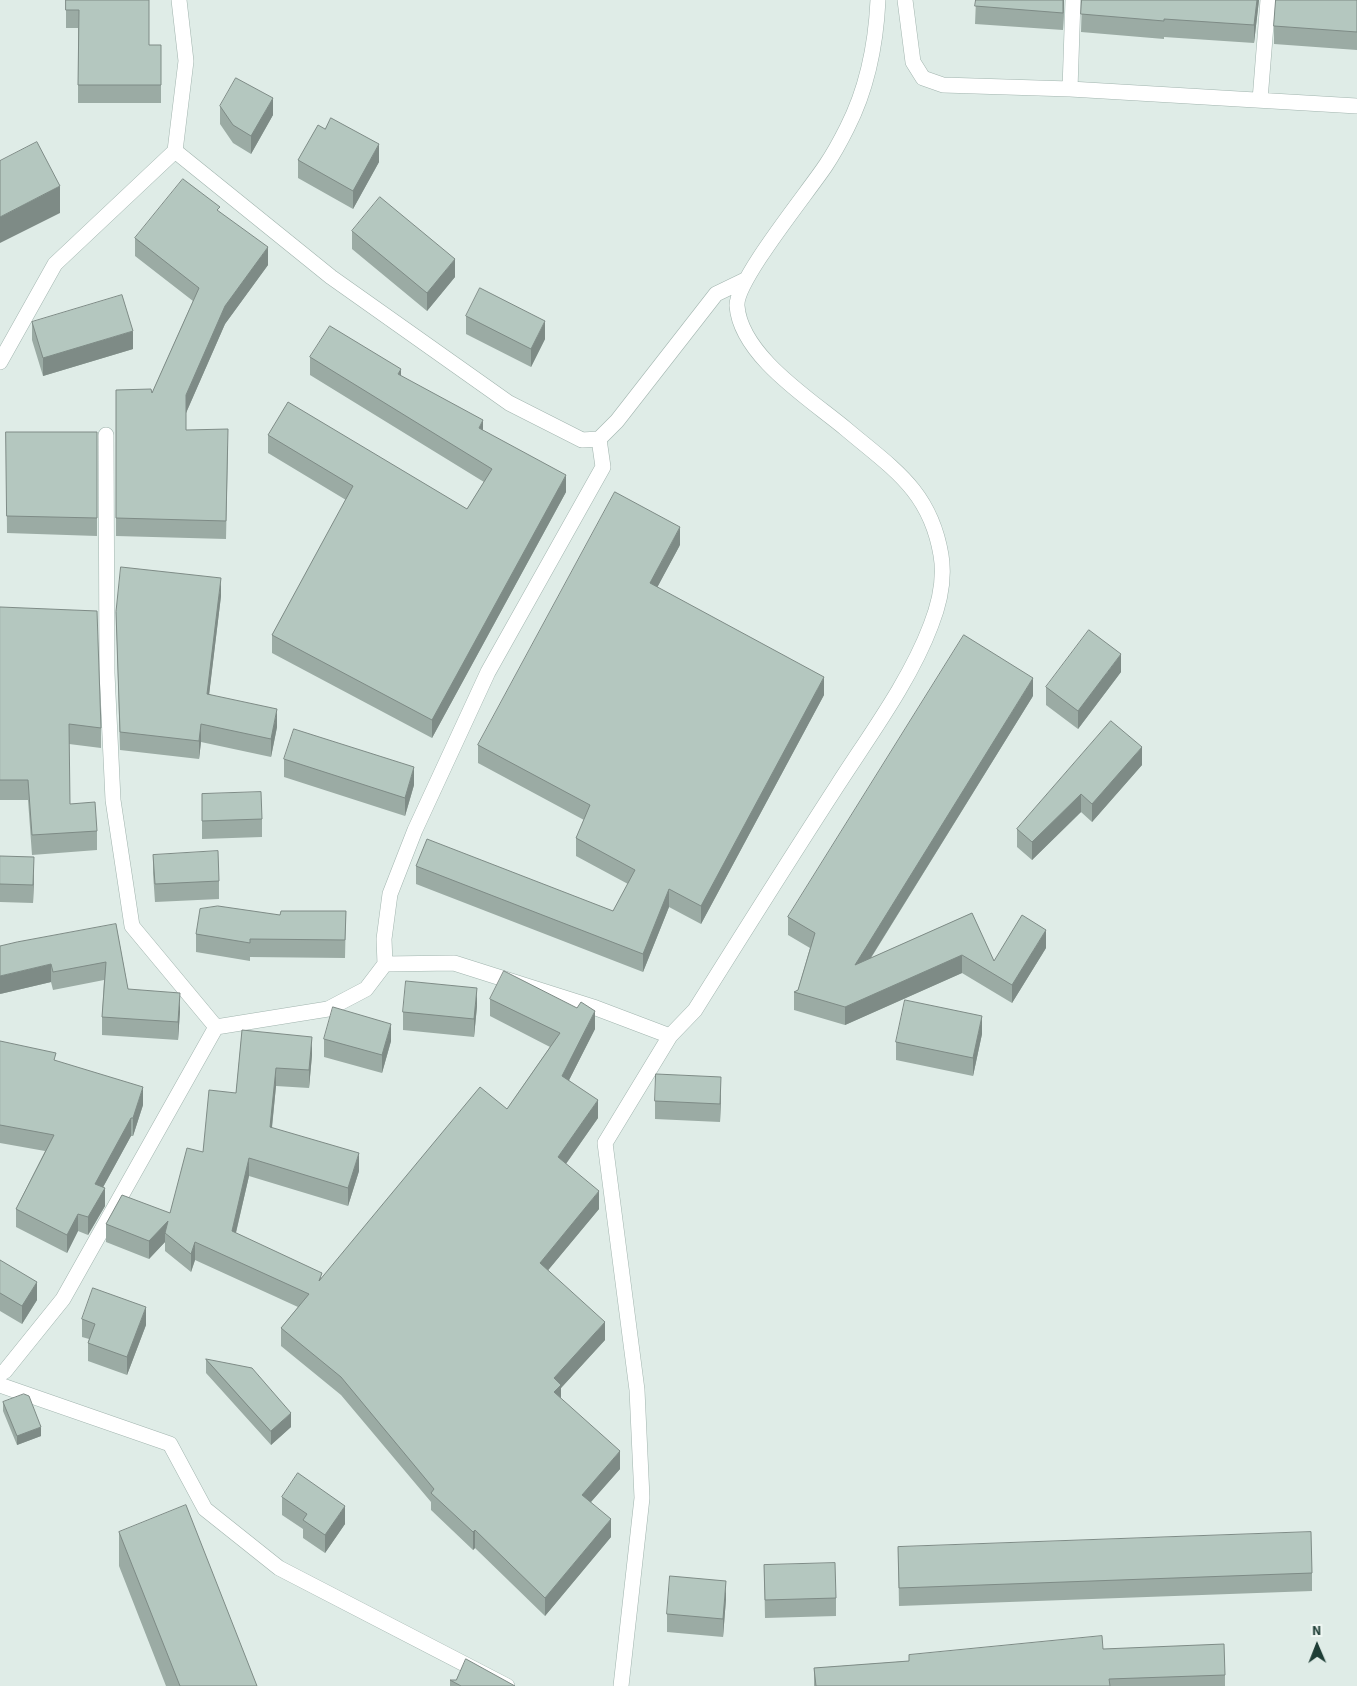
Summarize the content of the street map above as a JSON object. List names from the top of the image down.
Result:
{
  "north": "top"
}
